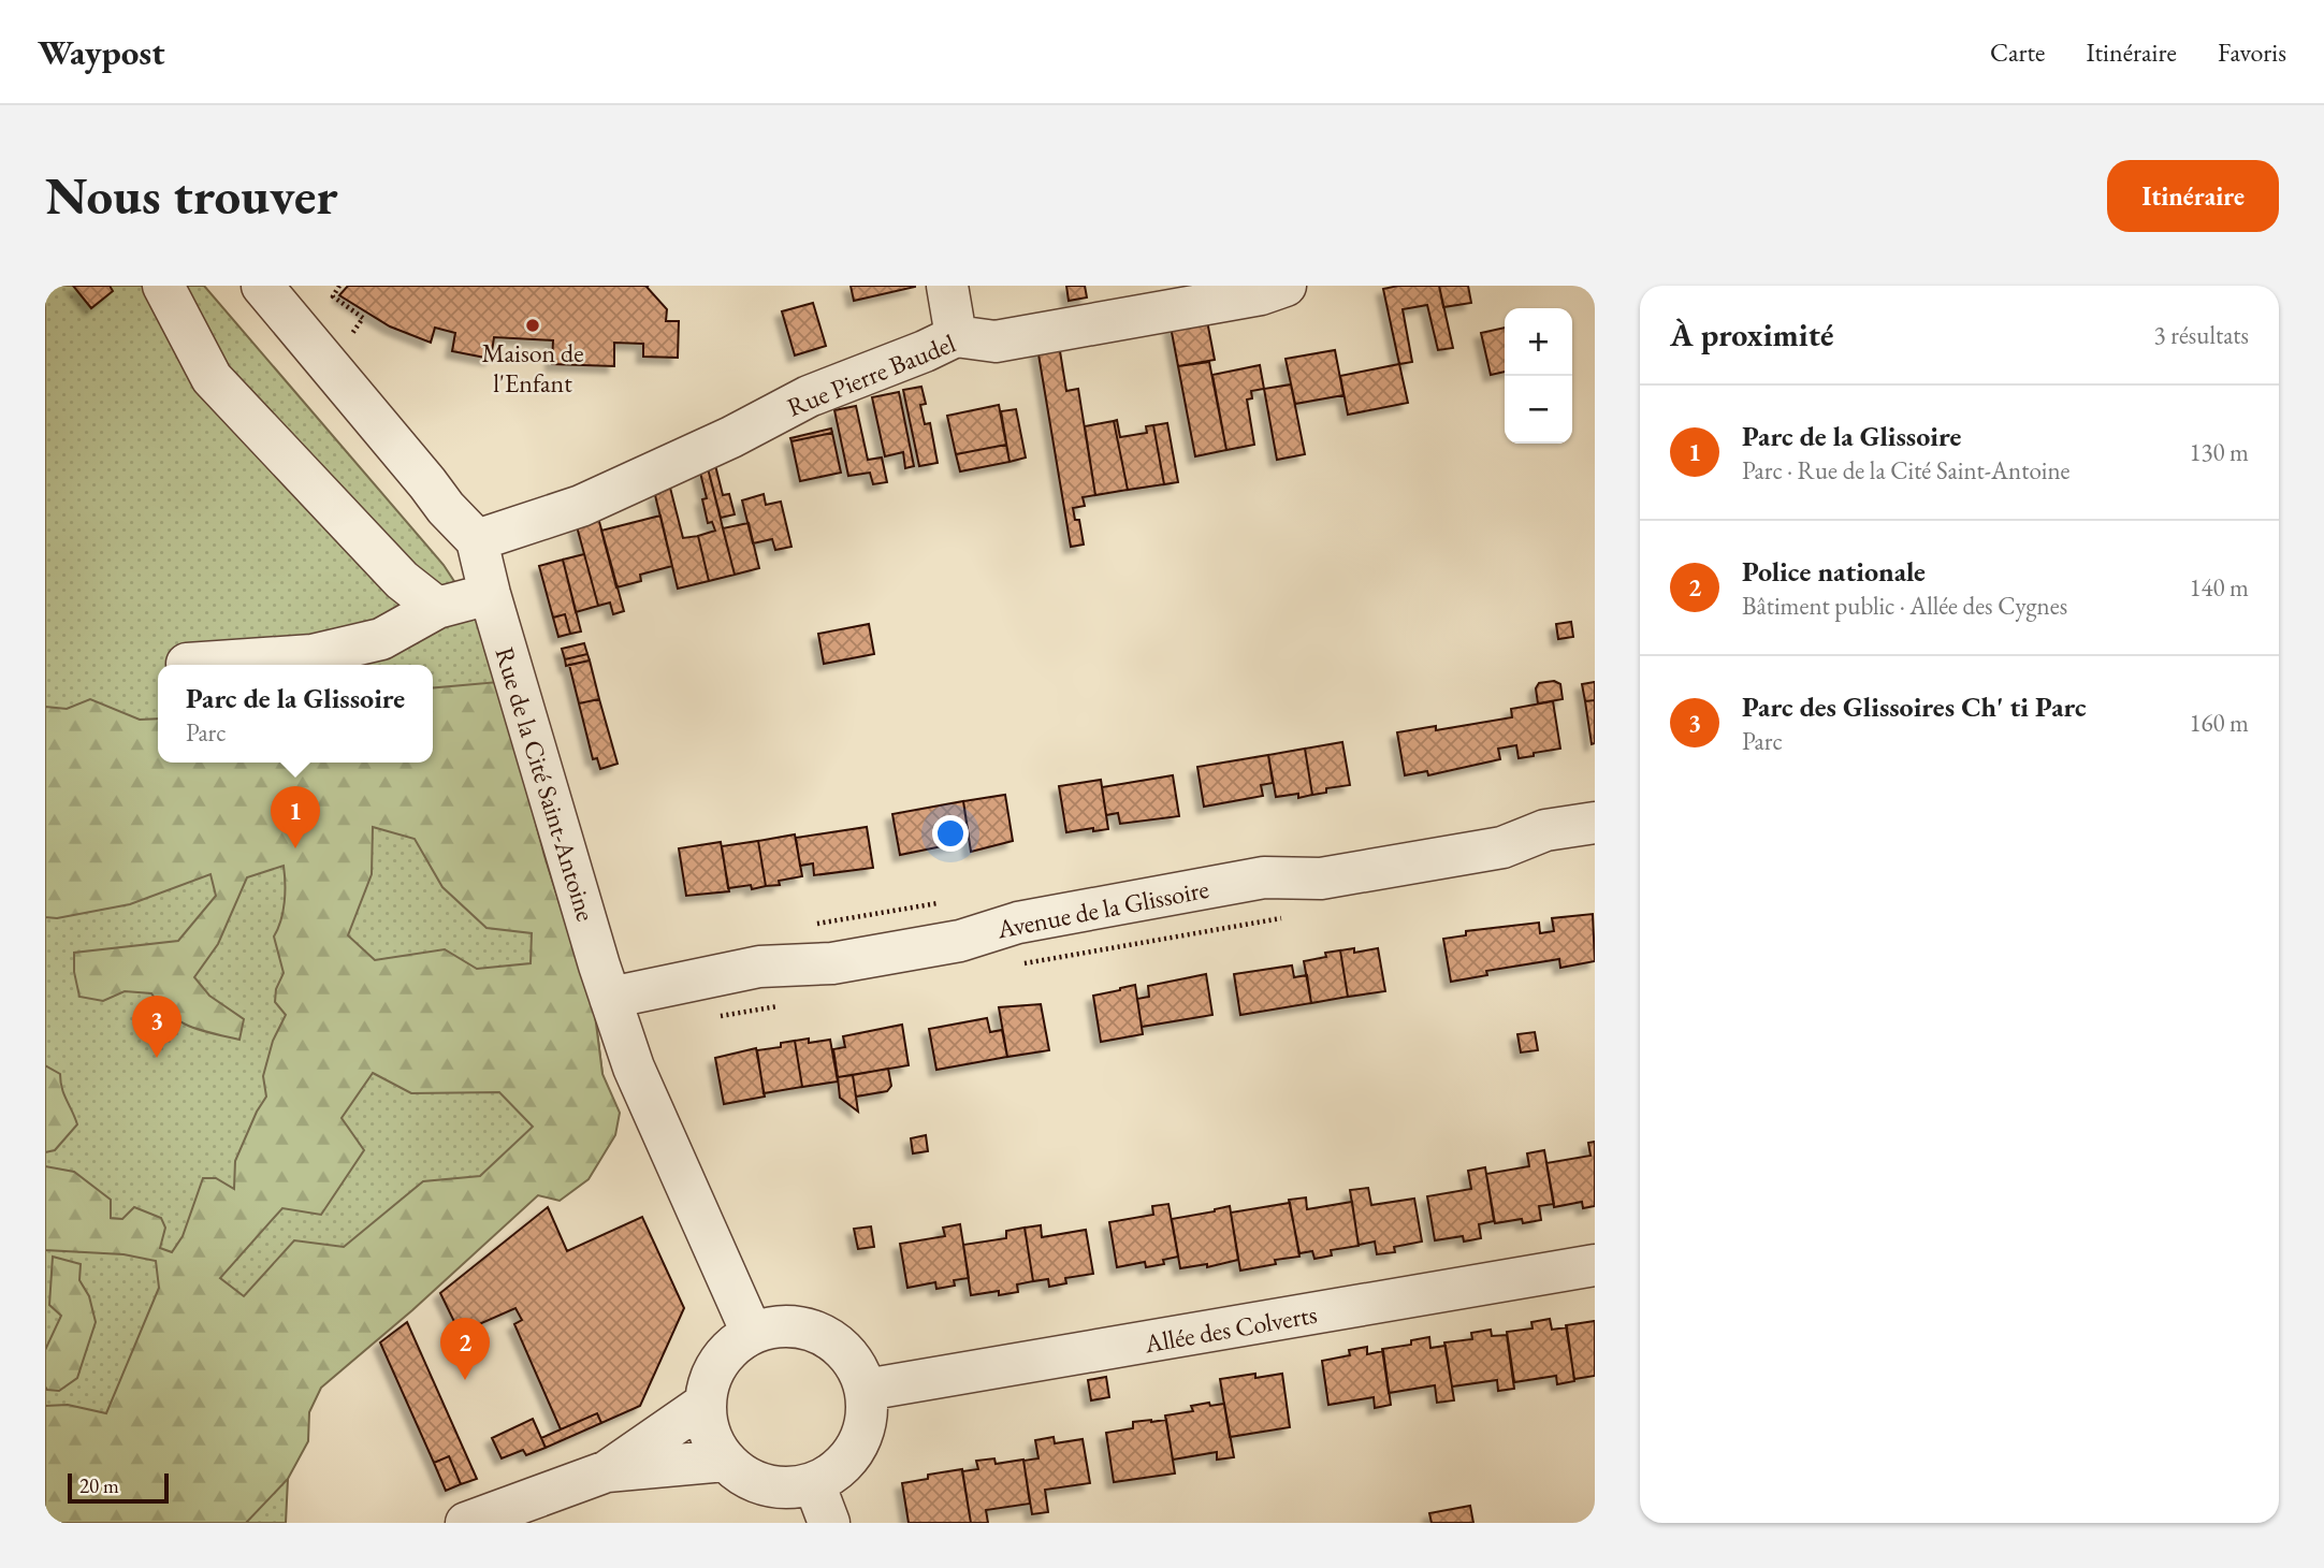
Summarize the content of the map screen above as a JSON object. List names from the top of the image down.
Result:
{
  "streets": {
    "street": [
      "Rue Pierre Baudel",
      "Rue de la Cité Saint-Antoine",
      "Avenue de la Glissoire",
      "Allée des Colverts"
    ]
  },
  "crossings": [
    ["Rue Pierre Baudel", "Rue de la Cité Saint-Antoine"],
    ["Rue de la Cité Saint-Antoine", "Avenue de la Glissoire"],
    ["Rue de la Cité Saint-Antoine", "Allée des Colverts"]
  ],
  "places": ["Maison de l'Enfant"],
  "scale_bar": "20 m",
  "page": {
    "header": "Waypost",
    "nav": ["Carte", "Itinéraire", "Favoris"],
    "buttons": "Itinéraire",
    "title": "Nous trouver",
    "heading": ["À proximité", "3 résultats"],
    "map_buttons": ["+", "−"],
    "list": [
      {
        "mark": "1",
        "name": "Parc de la Glissoire",
        "note": "Parc · Rue de la Cité Saint-Antoine",
        "value": "130 m"
      },
      {
        "mark": "2",
        "name": "Police nationale",
        "note": "Bâtiment public · Allée des Cygnes",
        "value": "140 m"
      },
      {
        "mark": "3",
        "name": "Parc des Glissoires Ch' ti Parc",
        "note": "Parc",
        "value": "160 m"
      }
    ],
    "popup": ["Parc de la Glissoire", "Parc"],
    "pins": ["1", "3", "2"],
    "scale": "20 m"
  }
}
